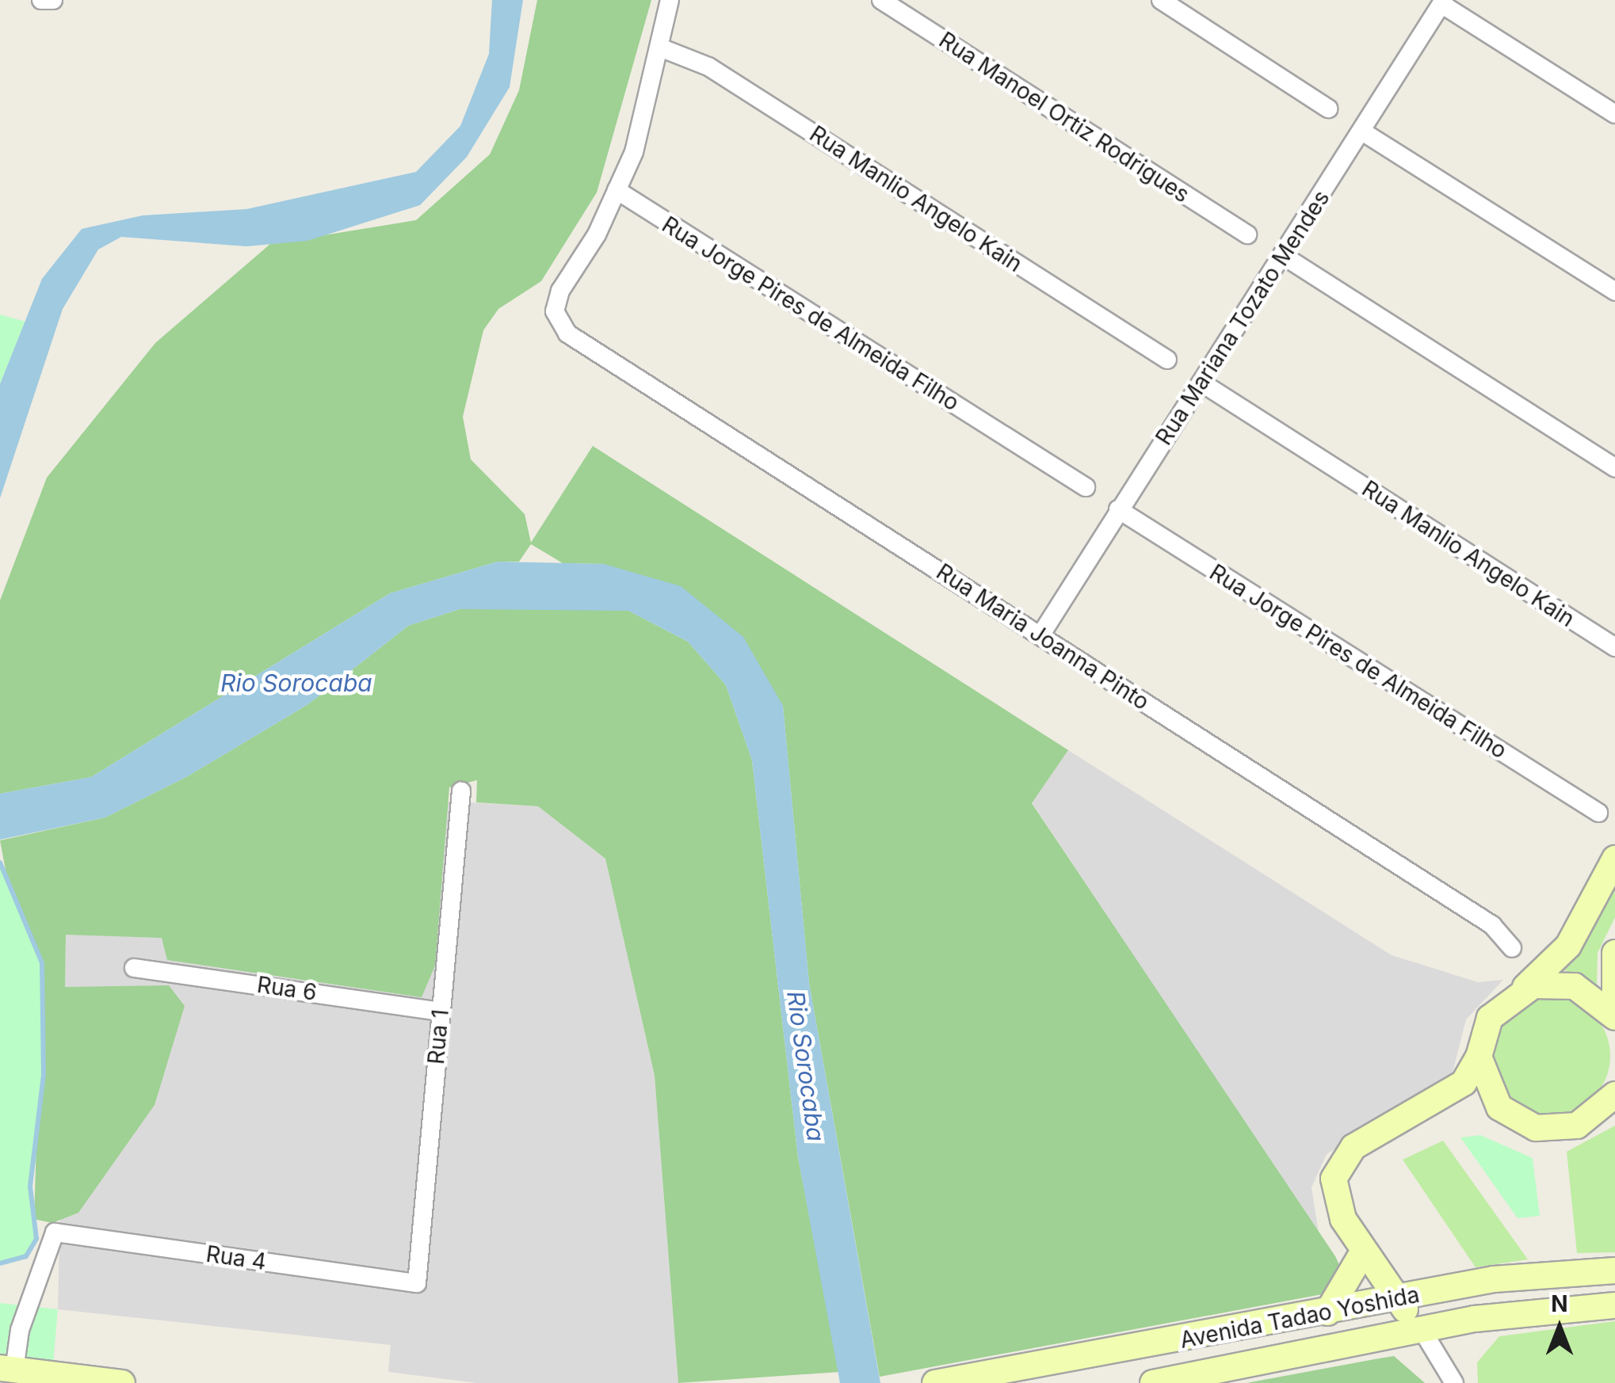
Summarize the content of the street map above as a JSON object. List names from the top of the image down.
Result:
{
  "streets": {
    "main road": ["Avenida Tadao Yoshida"],
    "street": [
      "Rua Manoel Ortiz Rodrigues",
      "Rua Manlio Angelo Kain",
      "Rua Jorge Pires de Almeida Filho",
      "Rua Mariana Tozato Mendes",
      "Rua Maria Joanna Pinto",
      "Rua 6",
      "Rua 1",
      "Rua 4"
    ]
  },
  "crossings": [
    ["Rua Manlio Angelo Kain", "Rua Mariana Tozato Mendes"],
    ["Rua Jorge Pires de Almeida Filho", "Rua Mariana Tozato Mendes"],
    ["Rua Jorge Pires de Almeida Filho", "Rua Maria Joanna Pinto"],
    ["Rua Mariana Tozato Mendes", "Rua Maria Joanna Pinto"],
    ["Rua 6", "Rua 1"],
    ["Rua 1", "Rua 4"]
  ],
  "water": ["Rio Sorocaba"],
  "north": "top"
}
